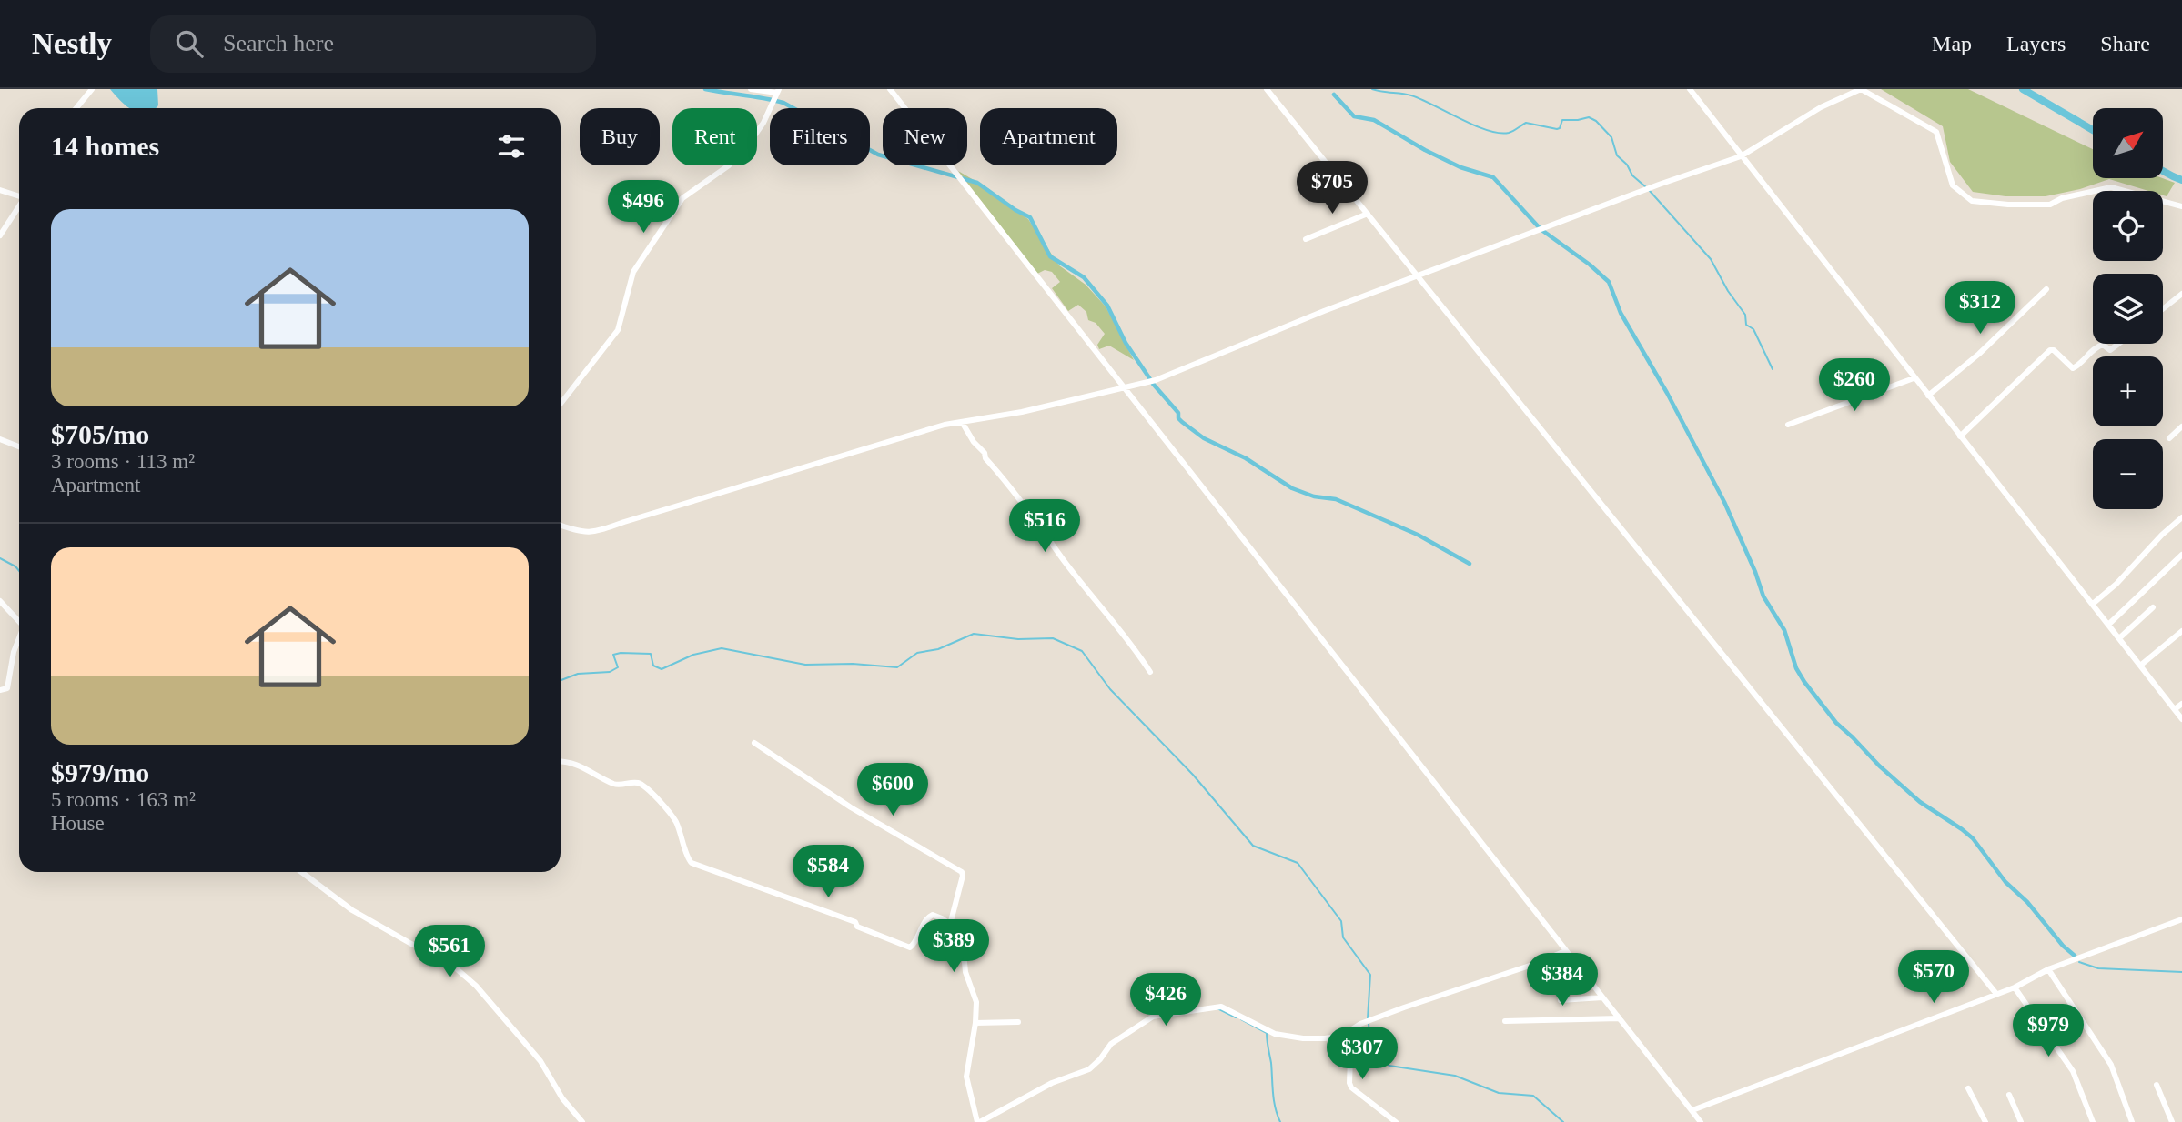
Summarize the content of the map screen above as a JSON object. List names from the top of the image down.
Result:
{
  "north": "top right",
  "page": {
    "header": "Nestly",
    "search": "Search here",
    "nav": ["Map", "Layers", "Share"],
    "map_buttons": ["+", "−"],
    "chip": [
      "Buy",
      "Rent",
      "Filters",
      "New",
      "Apartment"
    ],
    "heading": "14 homes",
    "price": [
      "$705",
      "$496",
      "$312",
      "$260",
      "$516",
      "$600",
      "$584",
      "$389",
      "$561",
      "$570",
      "$384",
      "$426",
      "$979",
      "$307"
    ],
    "list": [
      {
        "name": "$705/mo",
        "note": "3 rooms · 113 m² · Apartment"
      },
      {
        "name": "$979/mo",
        "note": "5 rooms · 163 m² · House"
      }
    ]
  }
}
